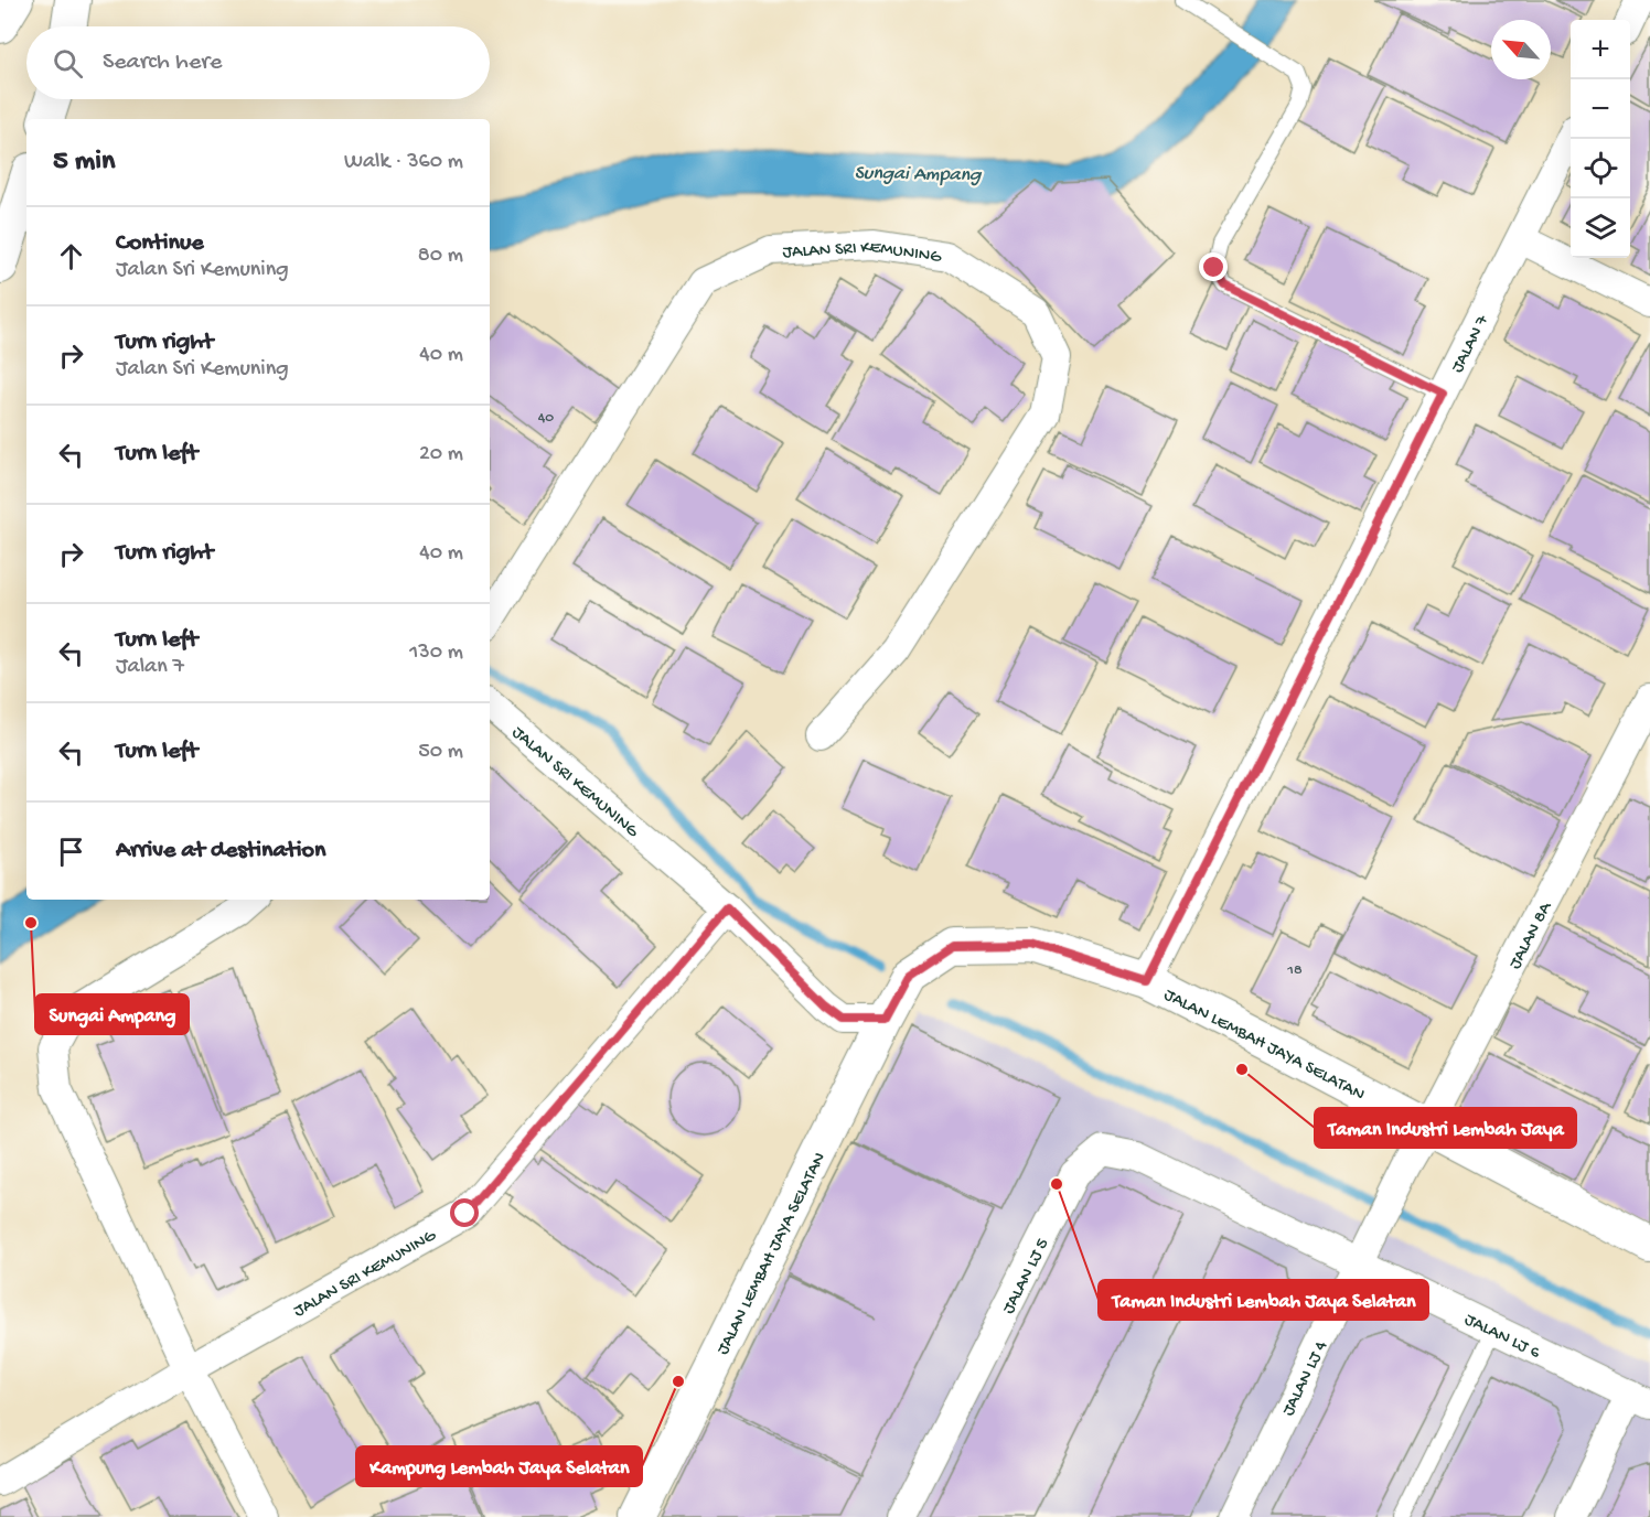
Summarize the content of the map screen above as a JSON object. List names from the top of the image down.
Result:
{
  "streets": {
    "street": [
      "JALAN SRI KEMUNING",
      "JALAN 7",
      "JALAN 8A",
      "JALAN LEMBAH JAYA SELATAN",
      "JALAN LJ 5",
      "JALAN LJ 6",
      "JALAN LJ 4"
    ]
  },
  "crossings": [
    ["JALAN SRI KEMUNING", "JALAN LEMBAH JAYA SELATAN"],
    ["JALAN 7", "JALAN LEMBAH JAYA SELATAN"],
    ["JALAN 8A", "JALAN LEMBAH JAYA SELATAN"],
    ["JALAN 8A", "JALAN LJ 4"],
    ["JALAN LJ 5", "JALAN LJ 6"],
    ["JALAN LJ 5", "JALAN LJ 4"],
    ["JALAN LJ 6", "JALAN LJ 4"]
  ],
  "water": ["Sungai Ampang"],
  "places": [
    "Sungai Ampang",
    "Taman Industri Lembah Jaya",
    "Taman Industri Lembah Jaya Selatan",
    "Kampung Lembah Jaya Selatan"
  ],
  "house_numbers": ["40", "18"],
  "north": "top left",
  "page": {
    "map_buttons": ["+", "−"],
    "search": "Search here",
    "heading": ["5 min", "Walk · 360 m"],
    "list": [
      ["Continue", "Jalan Sri Kemuning", "80 m"],
      ["Turn right", "Jalan Sri Kemuning", "40 m"],
      ["Turn left", "20 m"],
      ["Turn right", "40 m"],
      ["Turn left", "Jalan 7", "130 m"],
      ["Turn left", "50 m"],
      "Arrive at destination"
    ]
  }
}
